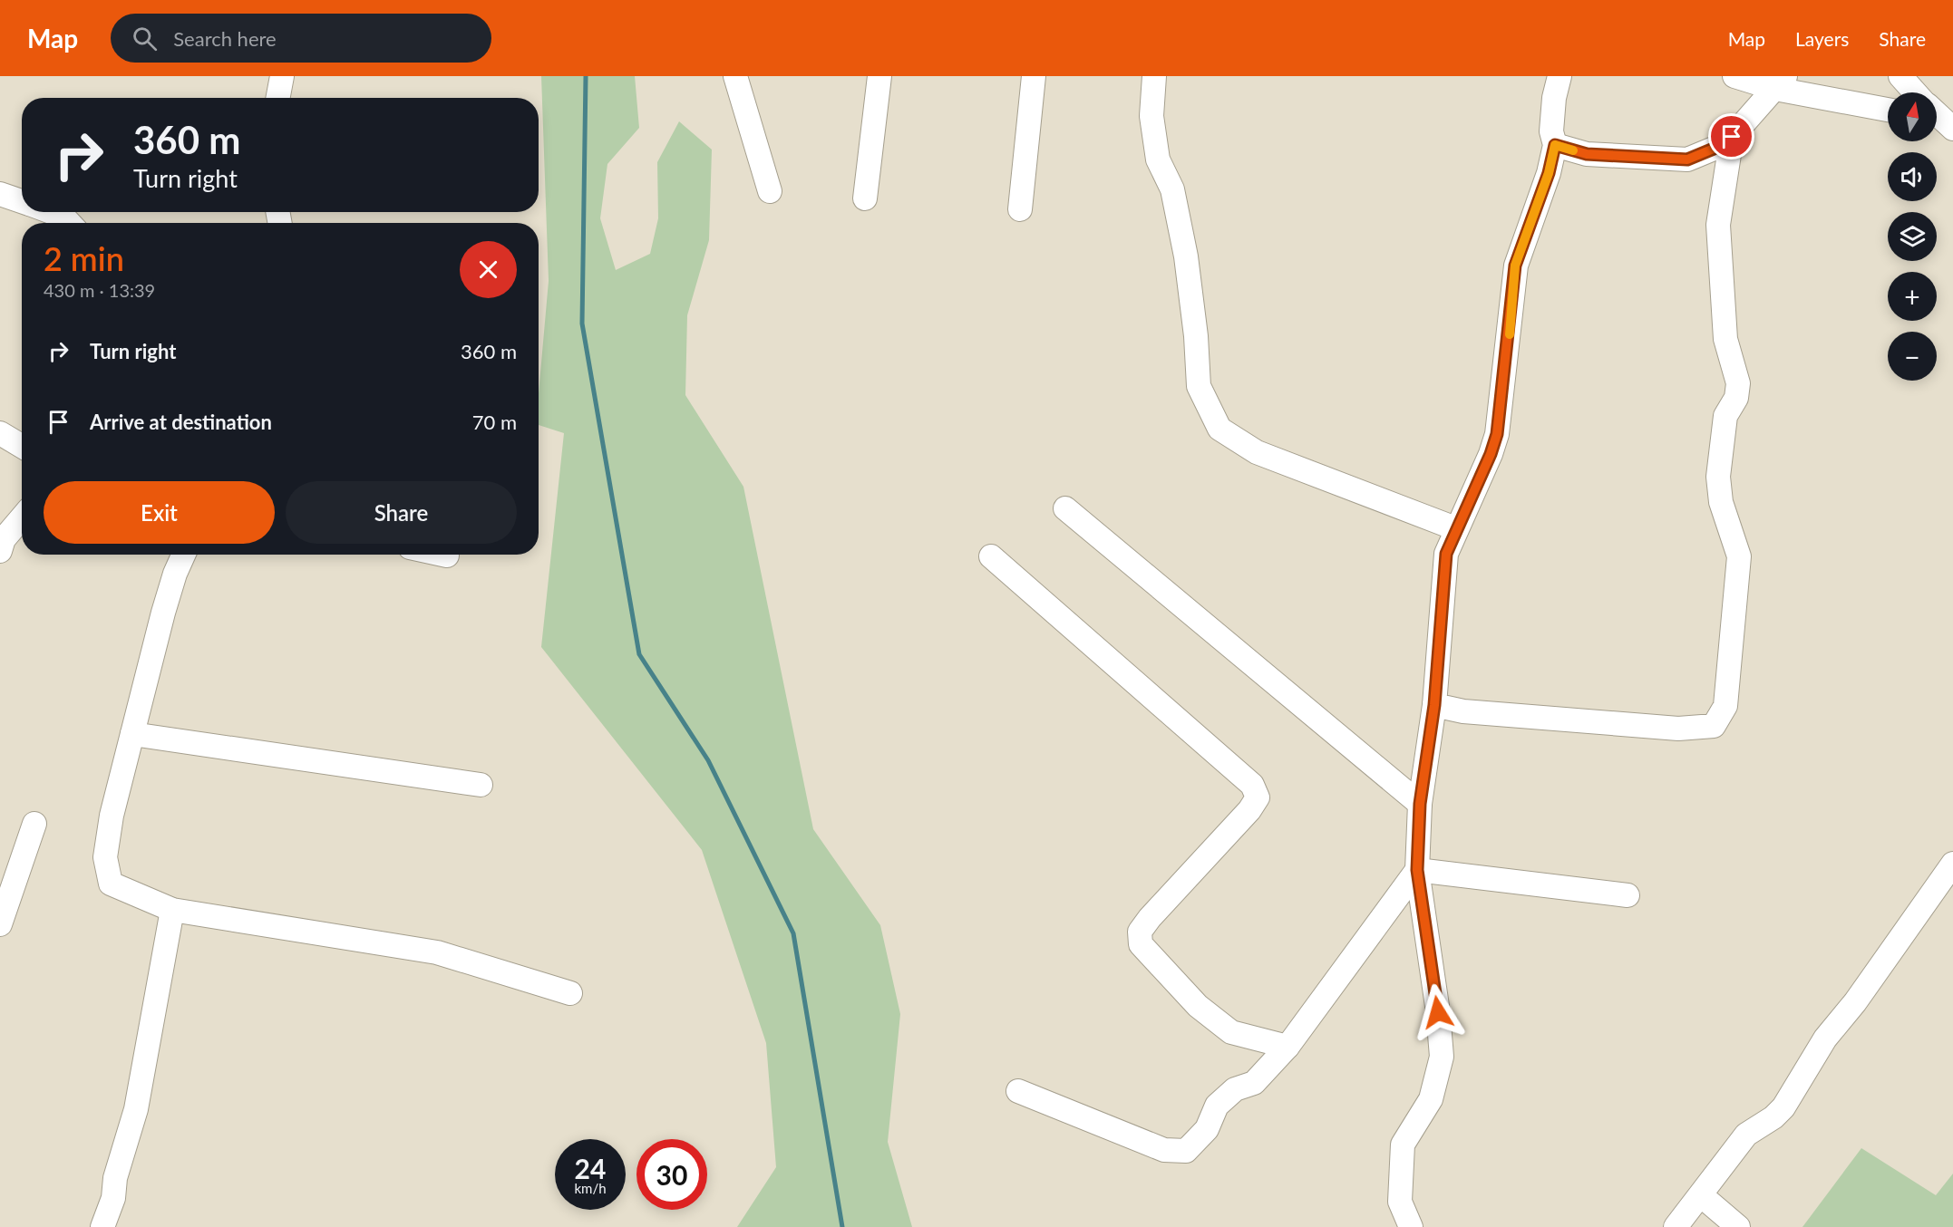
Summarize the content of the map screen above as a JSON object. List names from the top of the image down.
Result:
{
  "north": "top",
  "page": {
    "header": "Map",
    "search": "Search here",
    "nav": ["Map", "Layers", "Share"],
    "map_buttons": ["+", "−"],
    "turn": ["360 m", "Turn right"],
    "heading": ["2 min", "430 m · 13:39"],
    "list": [
      {
        "name": "Turn right",
        "value": "360 m"
      },
      {
        "name": "Arrive at destination",
        "value": "70 m"
      }
    ],
    "buttons": ["Exit", "Share"],
    "speed": "24 km/h",
    "limit": "30"
  }
}
